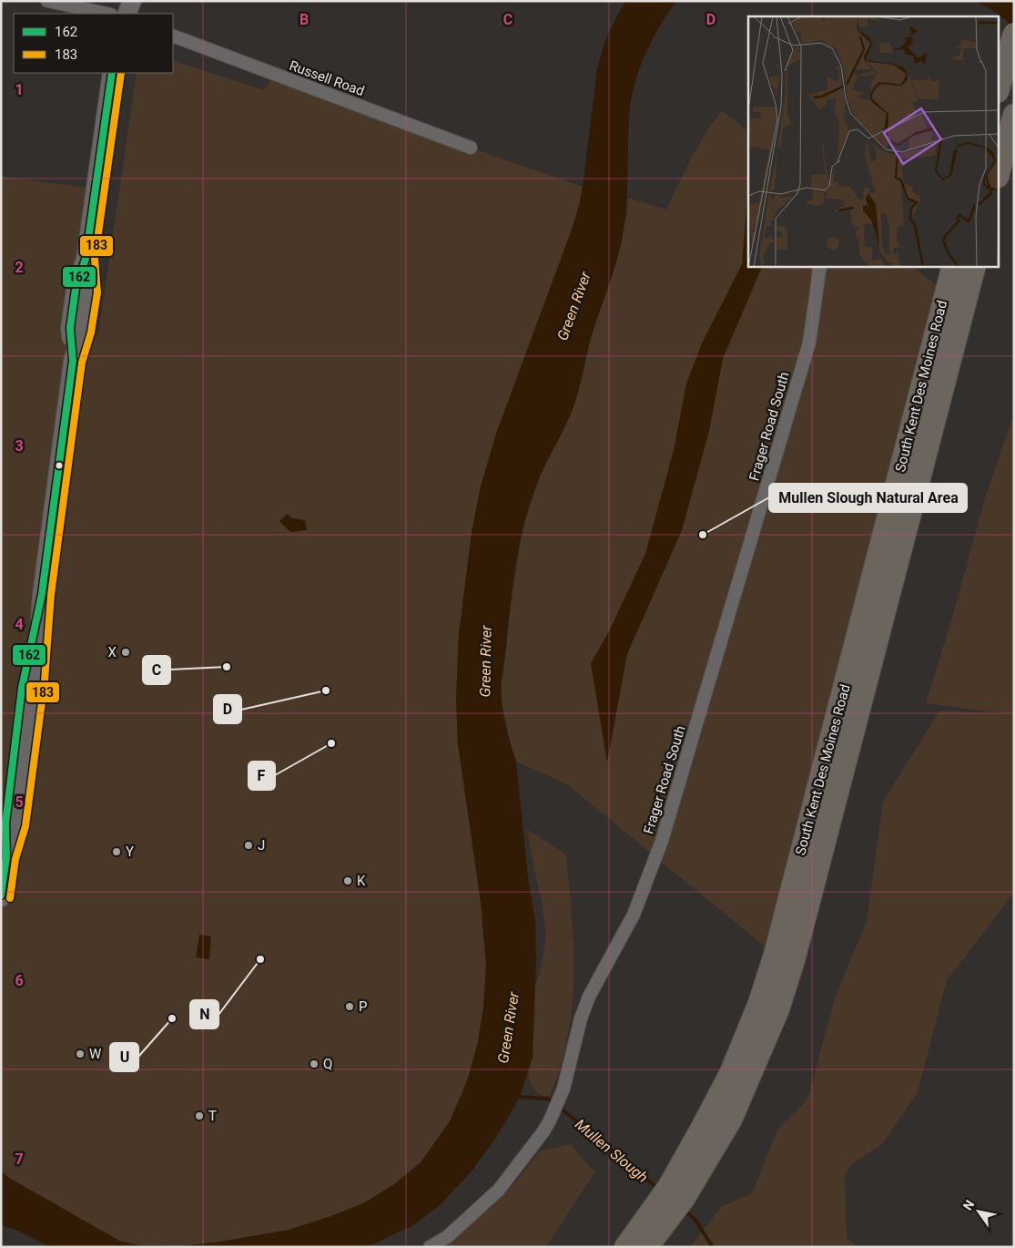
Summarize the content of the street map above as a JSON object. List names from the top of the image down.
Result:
{
  "streets": {
    "highway": ["South Kent Des Moines Road"],
    "street": ["Russell Road", "Frager Road South"]
  },
  "water": ["Green River", "Mullen Slough"],
  "places": [
    "Mullen Slough Natural Area",
    "X",
    "C",
    "D",
    "F",
    "J",
    "Y",
    "K",
    "N",
    "P",
    "U",
    "W",
    "Q",
    "T"
  ],
  "lines": ["transit line 162", "transit line 183"],
  "legend": ["162", "183"],
  "north": "top left",
  "grid": {
    "columns": ["B", "C", "D"],
    "rows": [
      "1",
      "2",
      "3",
      "4",
      "5",
      "6",
      "7"
    ]
  }
}
